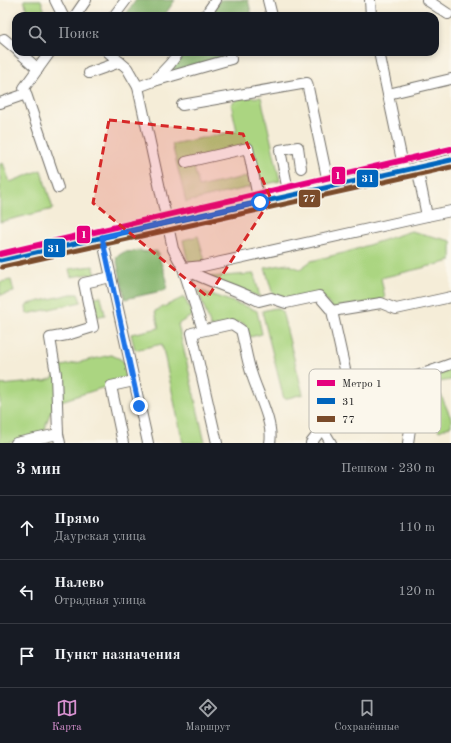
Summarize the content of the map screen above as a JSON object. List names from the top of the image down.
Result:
{
  "lines": ["metro line 1", "transit line 31", "transit line 77"],
  "legend": ["Метро 1", "31", "77"],
  "page": {
    "search": "Поиск",
    "heading": ["3 мин", "Пешком · 230 m"],
    "list": [
      ["Прямо", "Даурская улица", "110 m"],
      ["Налево", "Отрадная улица", "120 m"],
      "Пункт назначения"
    ],
    "nav": ["Карта", "Маршрут", "Сохранённые"]
  }
}
